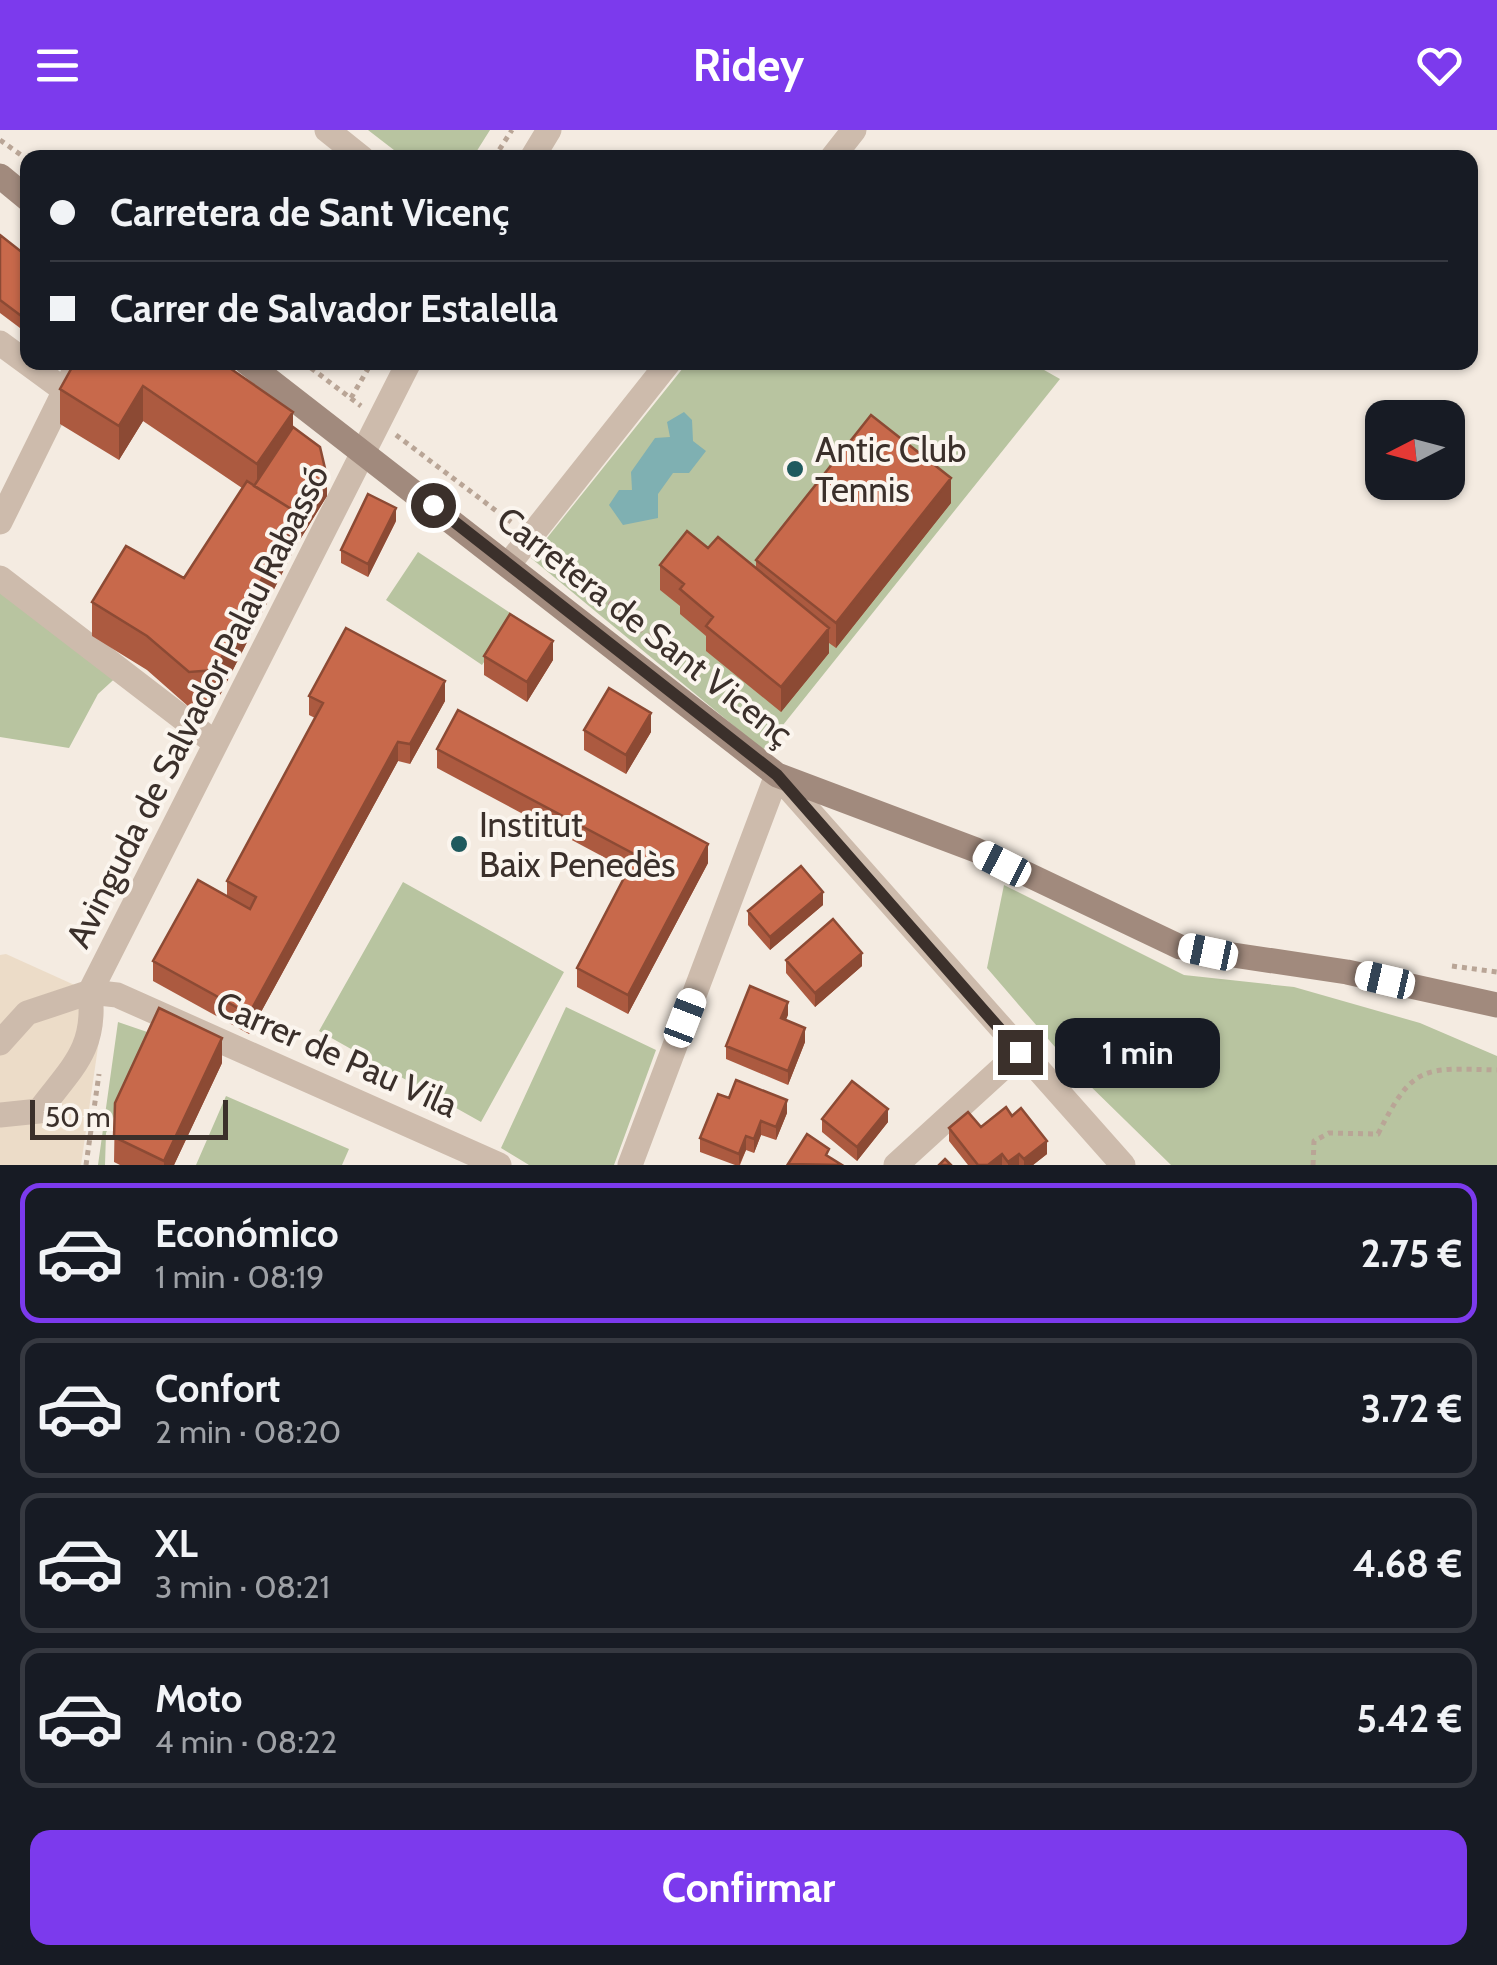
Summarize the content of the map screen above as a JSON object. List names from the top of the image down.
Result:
{
  "streets": {
    "street": ["Carretera de Sant Vicenç", "Avinguda de Salvador Palau Rabassó", "Carrer de Pau Vila"]
  },
  "crossings": [
    ["Carretera de Sant Vicenç", "Avinguda de Salvador Palau Rabassó"],
    ["Avinguda de Salvador Palau Rabassó", "Carrer de Pau Vila"]
  ],
  "places": ["Antic Club Tennis", "Institut Baix Penedès"],
  "scale_bar": "50 m",
  "north": "left",
  "page": {
    "header": "Ridey",
    "banner": ["Carretera de Sant Vicenç", "Carrer de Salvador Estalella"],
    "bubble": "1 min",
    "scale": "50 m",
    "list": [
      {
        "name": "Económico",
        "note": "1 min · 08:19",
        "value": "2.75 €"
      },
      {
        "name": "Confort",
        "note": "2 min · 08:20",
        "value": "3.72 €"
      },
      {
        "name": "XL",
        "note": "3 min · 08:21",
        "value": "4.68 €"
      },
      {
        "name": "Moto",
        "note": "4 min · 08:22",
        "value": "5.42 €"
      }
    ],
    "buttons": "Confirmar"
  }
}
